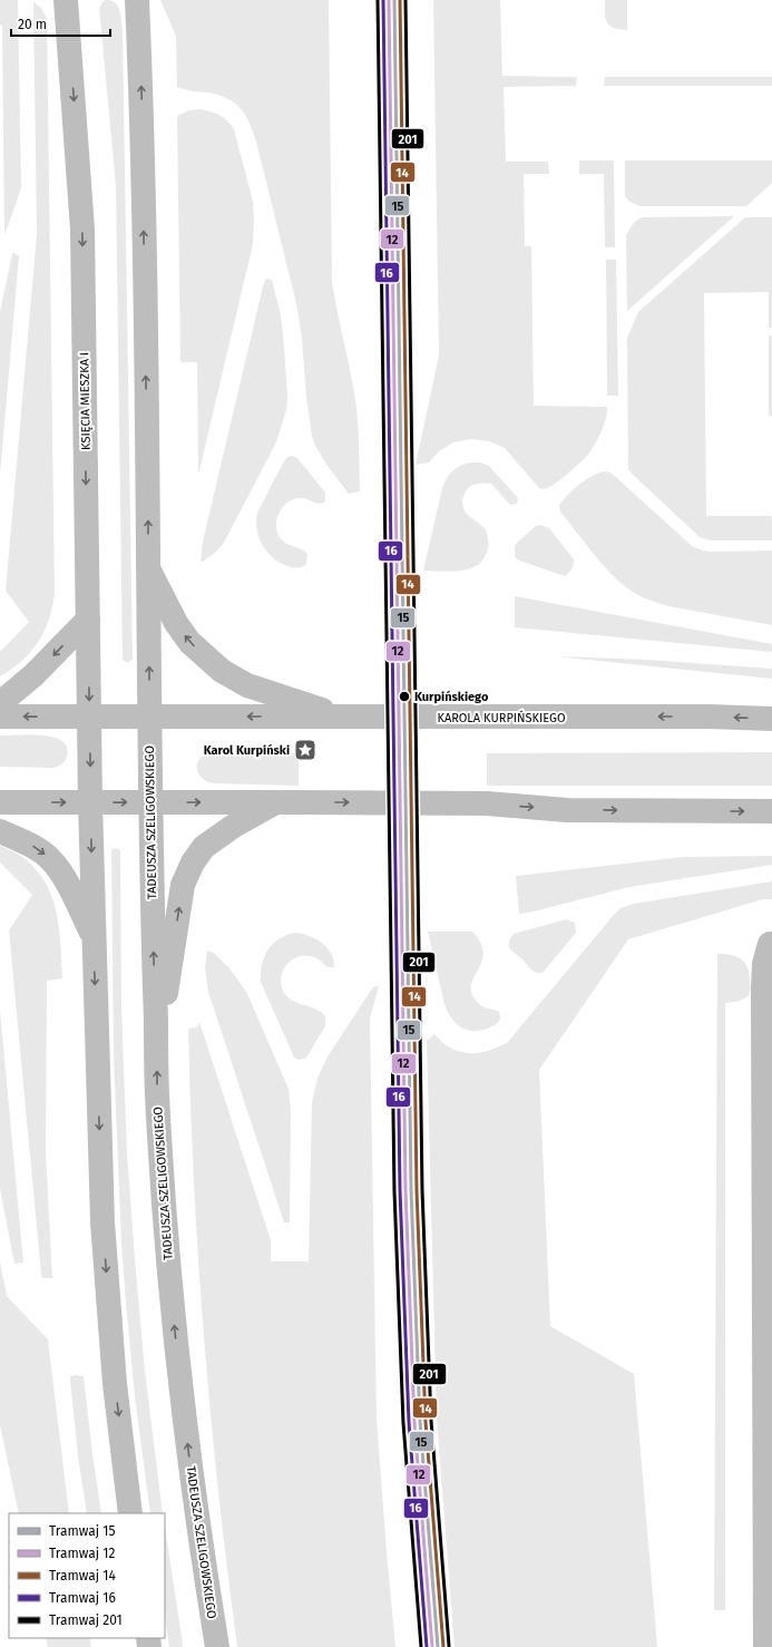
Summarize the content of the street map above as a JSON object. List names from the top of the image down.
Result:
{
  "streets": {
    "street": ["KSIĘCIA MIESZKA I", "KAROLA KURPIŃSKIEGO", "TADEUSZA SZELIGOWSKIEGO"]
  },
  "crossings": [
    ["KSIĘCIA MIESZKA I", "KAROLA KURPIŃSKIEGO"],
    ["KAROLA KURPIŃSKIEGO", "TADEUSZA SZELIGOWSKIEGO"]
  ],
  "places": {
    "other": ["Kurpińskiego"],
    "place": ["Karol Kurpiński"]
  },
  "lines": [
    "tram line 15",
    "tram line 12",
    "tram line 14",
    "tram line 16",
    "tram line 201"
  ],
  "legend": [
    "Tramwaj 15",
    "Tramwaj 12",
    "Tramwaj 14",
    "Tramwaj 16",
    "Tramwaj 201"
  ],
  "scale_bar": "20 m"
}
